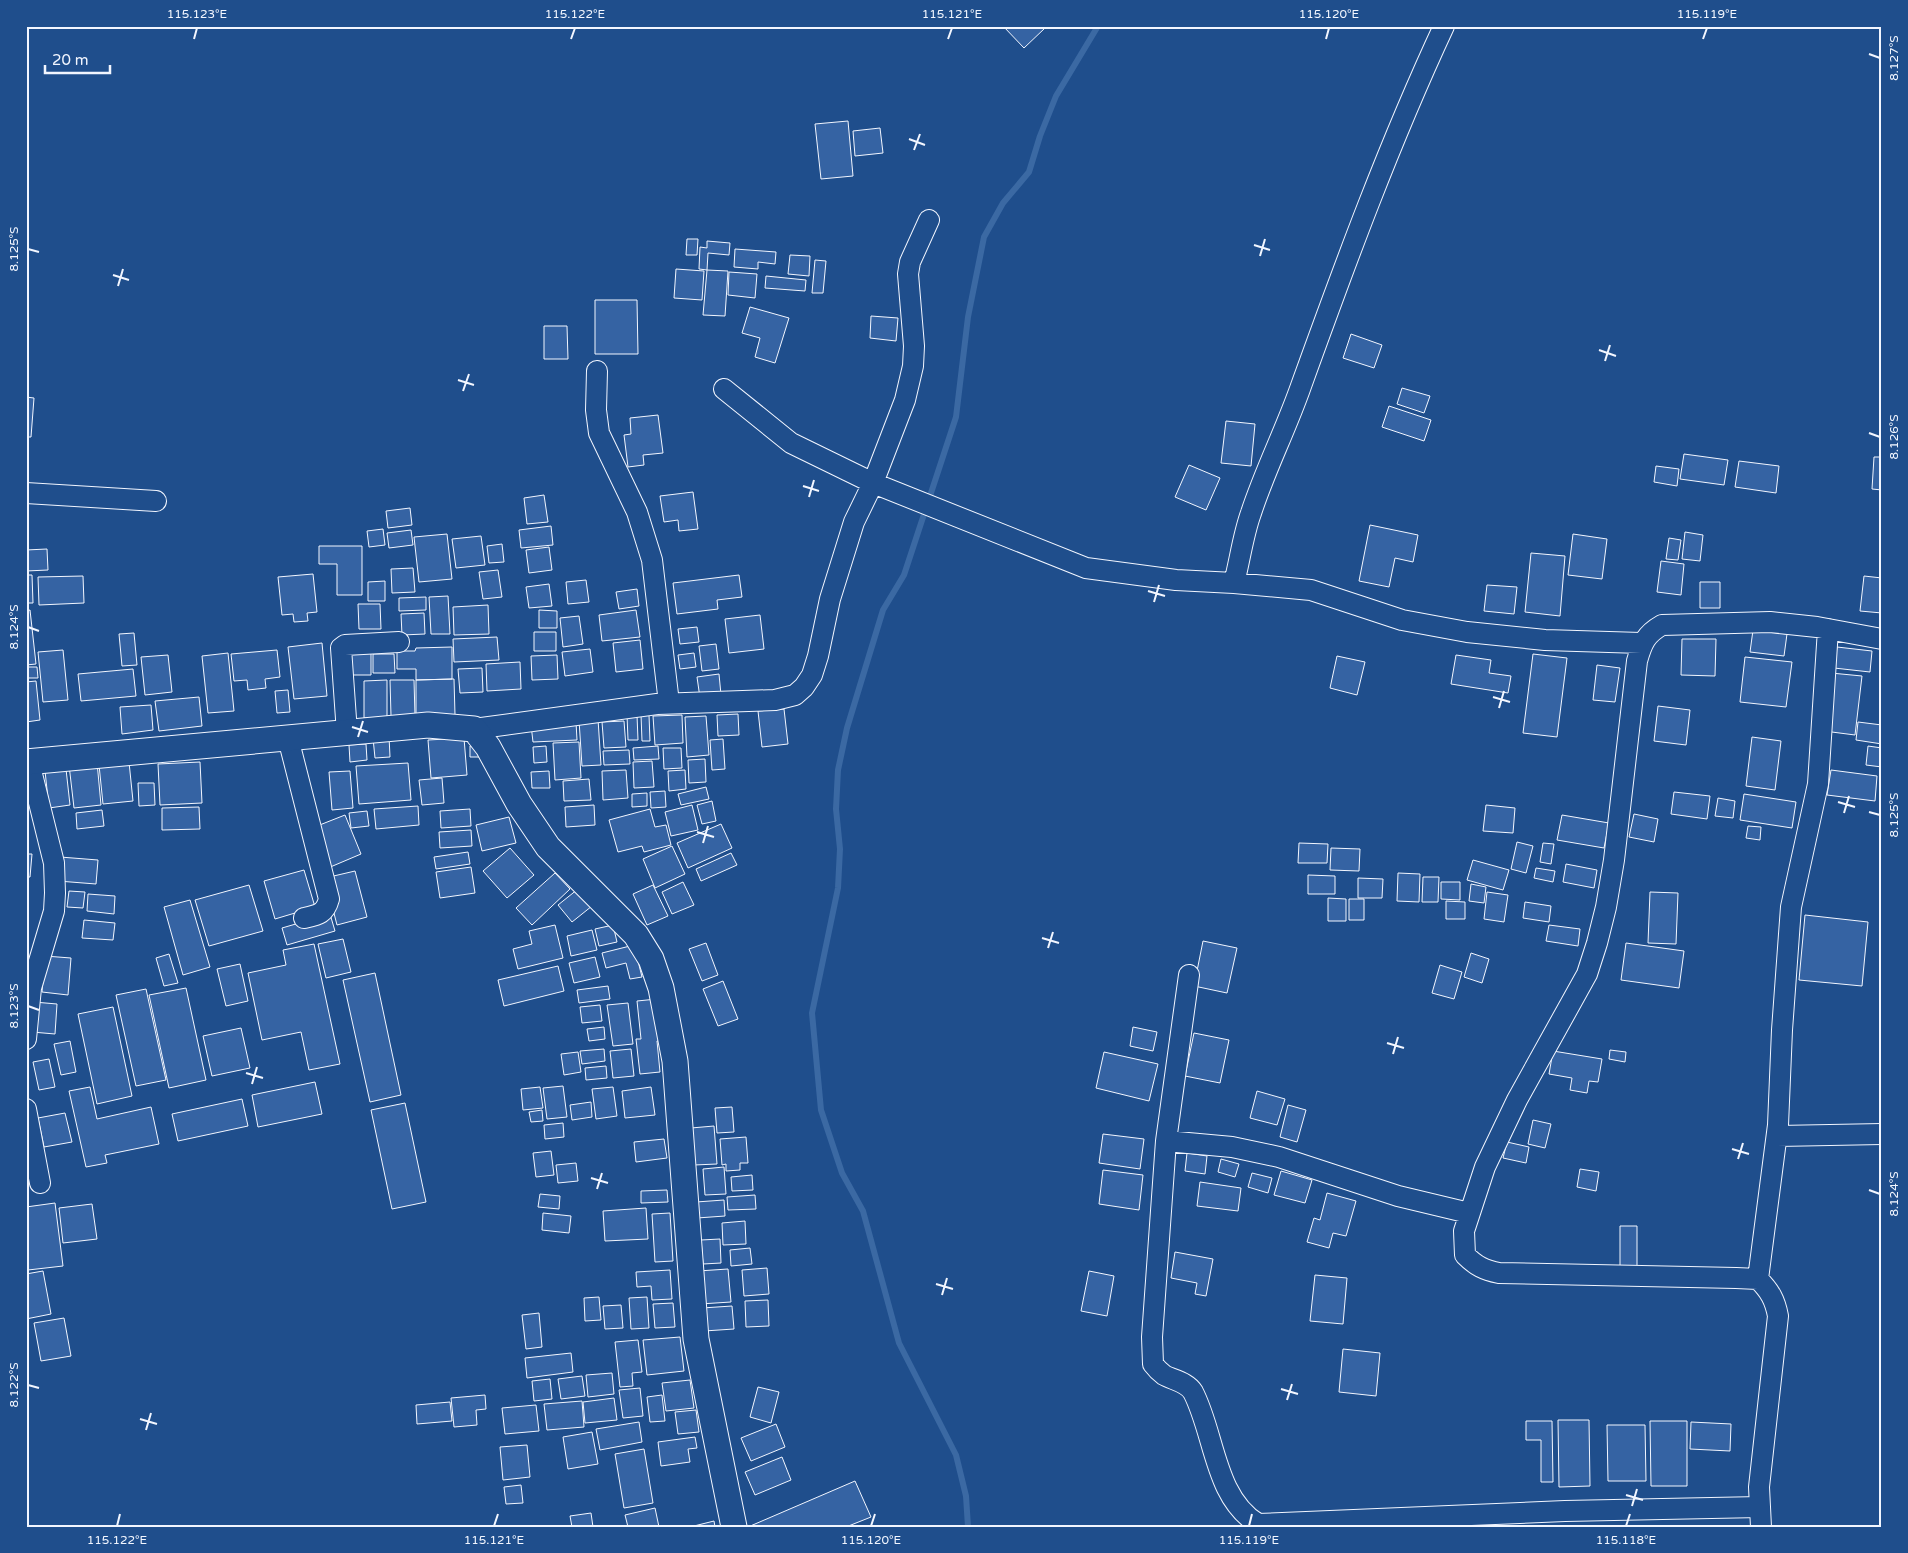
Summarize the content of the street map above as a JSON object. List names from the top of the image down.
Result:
{
  "scale_bar": "20 m",
  "coordinates": [
    "115.123°E",
    "115.122°E",
    "115.121°E",
    "115.120°E",
    "115.119°E",
    "8.127°S",
    "8.125°S",
    "8.126°S",
    "8.124°S",
    "8.123°S",
    "8.122°S",
    "115.118°E"
  ]
}
